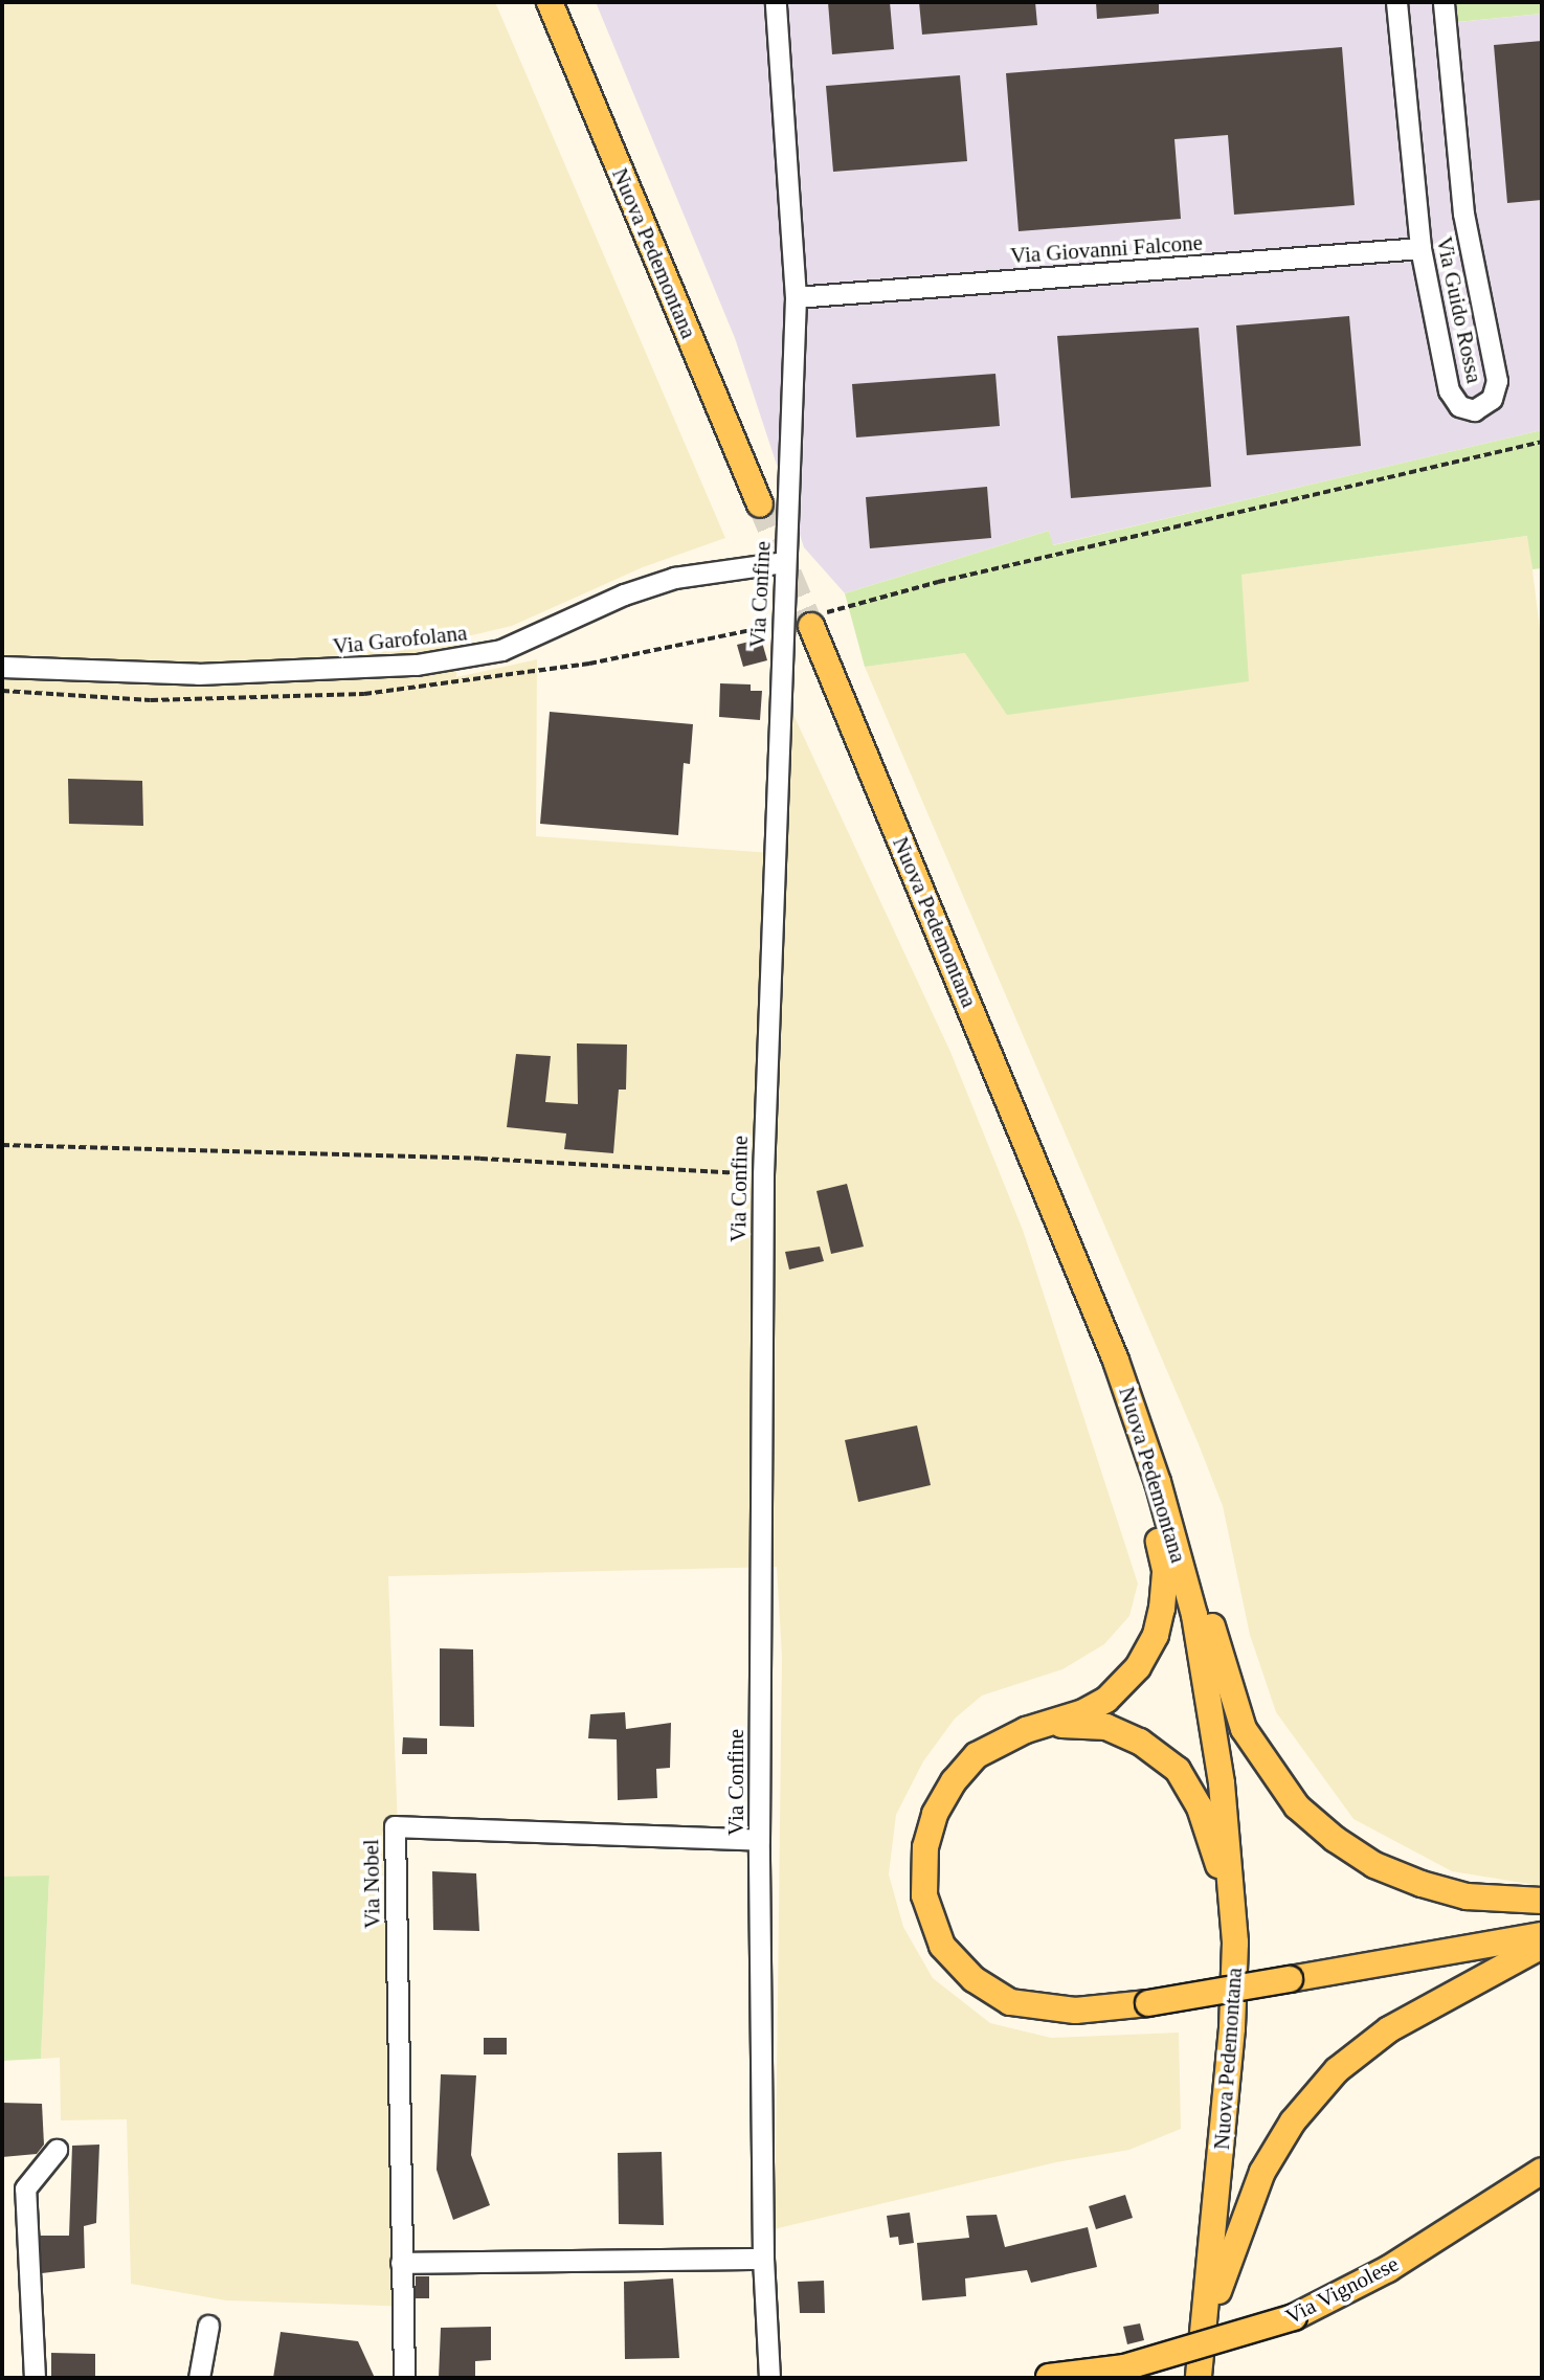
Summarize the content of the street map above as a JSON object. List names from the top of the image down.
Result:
{
  "streets": {
    "main road": ["Nuova Pedemontana", "Via Vignolese"],
    "street": [
      "Via Giovanni Falcone",
      "Via Guido Rossa",
      "Via Confine",
      "Via Garofolana",
      "Via Nobel"
    ]
  },
  "crossings": [
    ["Via Giovanni Falcone", "Via Guido Rossa"],
    ["Via Giovanni Falcone", "Via Confine"],
    ["Via Confine", "Via Garofolana"],
    ["Via Confine", "Via Nobel"]
  ]
}
